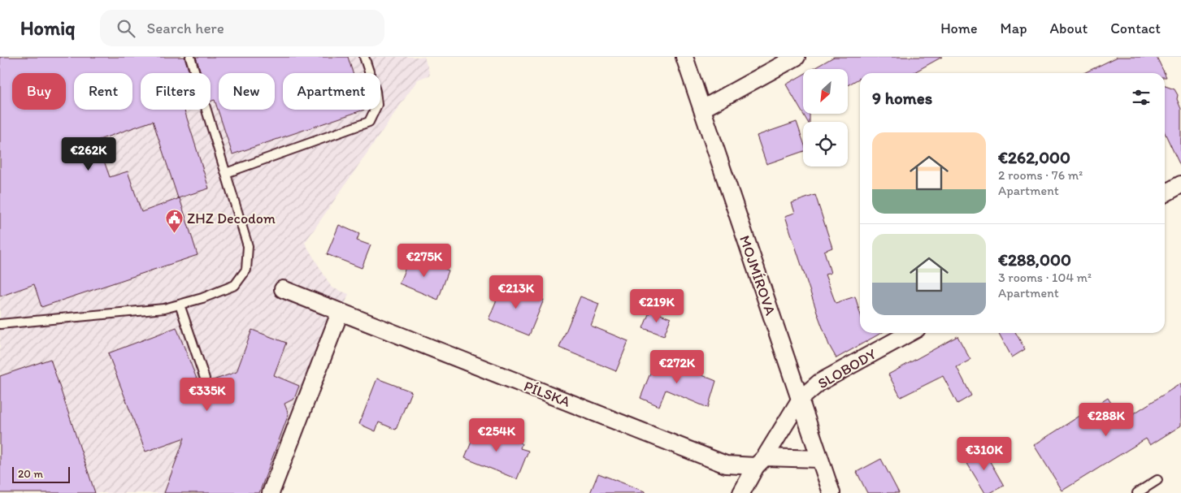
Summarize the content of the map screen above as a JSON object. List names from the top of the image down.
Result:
{
  "streets": {
    "street": ["MOJMÍROVA", "SLOBODY", "PÍLSKA"]
  },
  "crossings": [
    ["MOJMÍROVA", "SLOBODY"],
    ["MOJMÍROVA", "PÍLSKA"],
    ["SLOBODY", "PÍLSKA"]
  ],
  "places": {
    "public building": ["ZHZ Decodom"]
  },
  "scale_bar": "20 m",
  "north": "bottom left",
  "page": {
    "header": "Homiq",
    "search": "Search here",
    "nav": [
      "Home",
      "Map",
      "About",
      "Contact"
    ],
    "chip": [
      "Buy",
      "Rent",
      "Filters",
      "New",
      "Apartment"
    ],
    "heading": "9 homes",
    "list": [
      {
        "name": "€262,000",
        "note": "2 rooms · 76 m² · Apartment"
      },
      {
        "name": "€288,000",
        "note": "3 rooms · 104 m² · Apartment"
      }
    ],
    "price": [
      "€262K",
      "€275K",
      "€213K",
      "€219K",
      "€272K",
      "€335K",
      "€288K",
      "€254K",
      "€310K"
    ],
    "scale": "20 m"
  }
}
